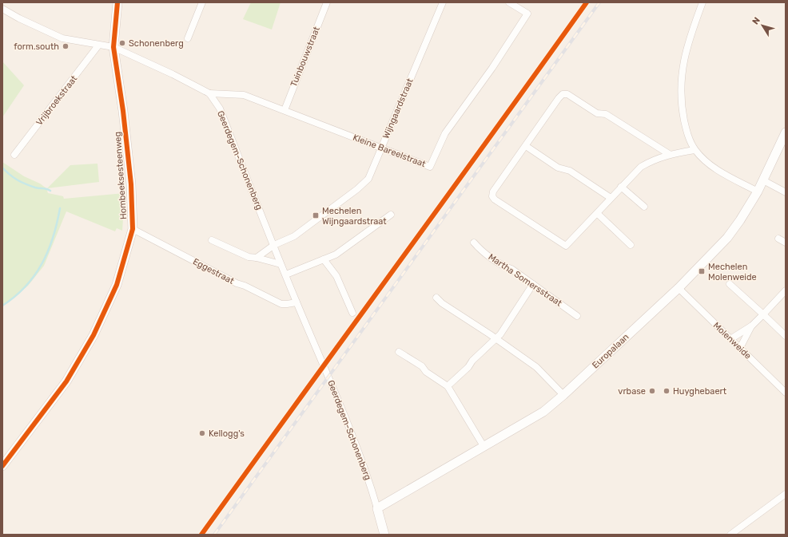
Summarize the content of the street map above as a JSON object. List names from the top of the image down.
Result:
{
  "streets": {
    "street": [
      "Tuinbouwstraat",
      "Vrijbroekstraat",
      "Wijngaardstraat",
      "Kleine Bareelstraat",
      "Geerdegem-Schonenberg",
      "Hombeeksesteenweg",
      "Eggestraat",
      "Martha Somersstraat",
      "Molenweide",
      "Europalaan"
    ]
  },
  "crossings": [
    ["Tuinbouwstraat", "Kleine Bareelstraat"],
    ["Vrijbroekstraat", "Geerdegem-Schonenberg"],
    ["Wijngaardstraat", "Kleine Bareelstraat"],
    ["Wijngaardstraat", "Geerdegem-Schonenberg"],
    ["Kleine Bareelstraat", "Geerdegem-Schonenberg"],
    ["Geerdegem-Schonenberg", "Hombeeksesteenweg"],
    ["Geerdegem-Schonenberg", "Eggestraat"],
    ["Geerdegem-Schonenberg", "Europalaan"],
    ["Hombeeksesteenweg", "Eggestraat"],
    ["Molenweide", "Europalaan"]
  ],
  "places": {
    "other": [
      "Schonenberg",
      "form.south",
      "vrbase",
      "Huyghebaert",
      "Kellogg's"
    ],
    "transit": ["Mechelen Wijngaardstraat", "Mechelen Molenweide"]
  },
  "north": "top left"
}
